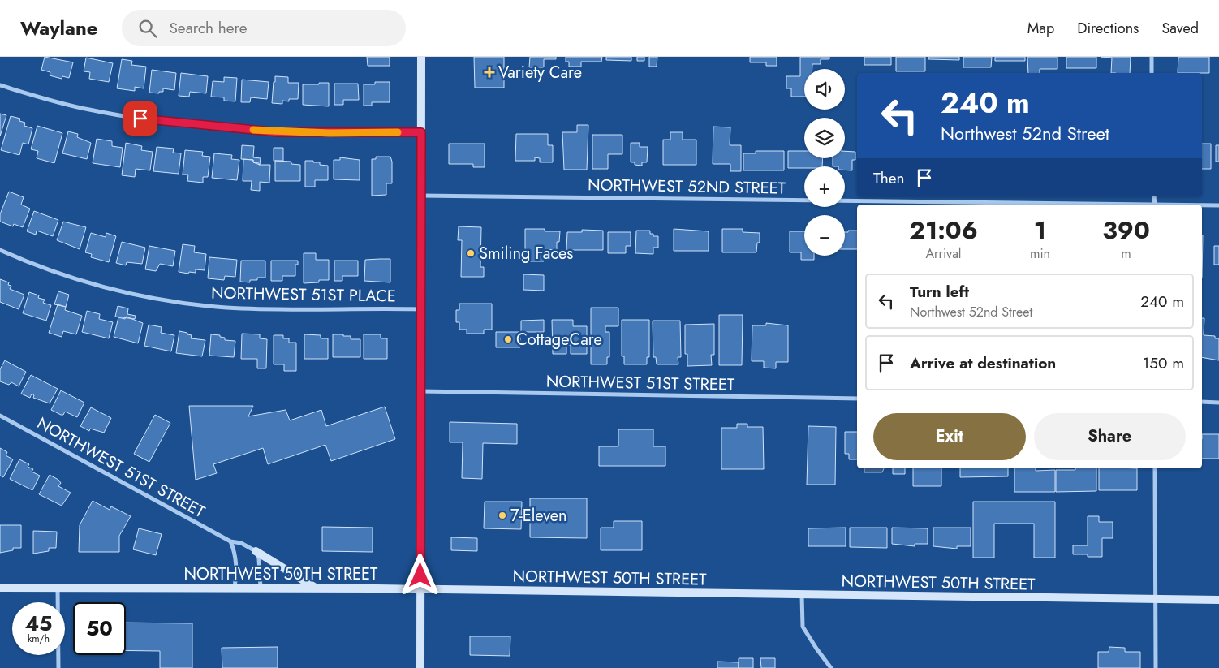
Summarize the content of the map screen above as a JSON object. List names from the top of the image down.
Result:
{
  "streets": {
    "main road": ["NORTHWEST 50TH STREET"],
    "street": ["NORTHWEST 52ND STREET", "NORTHWEST 51ST PLACE", "NORTHWEST 51ST STREET"]
  },
  "places": {
    "health": ["Variety Care"],
    "other": ["Smiling Faces", "CottageCare", "7-Eleven"]
  },
  "page": {
    "header": "Waylane",
    "search": "Search here",
    "nav": ["Map", "Directions", "Saved"],
    "map_buttons": ["+", "−"],
    "turn": ["240 m", "Northwest 52nd Street"],
    "then": "Then",
    "eta": [
      "21:06",
      "Arrival",
      "1",
      "min",
      "390",
      "m"
    ],
    "list": [
      {
        "name": "Turn left",
        "note": "Northwest 52nd Street",
        "value": "240 m"
      },
      {
        "name": "Arrive at destination",
        "value": "150 m"
      }
    ],
    "buttons": ["Exit", "Share"],
    "speed": "45 km/h",
    "limit": "50"
  }
}
